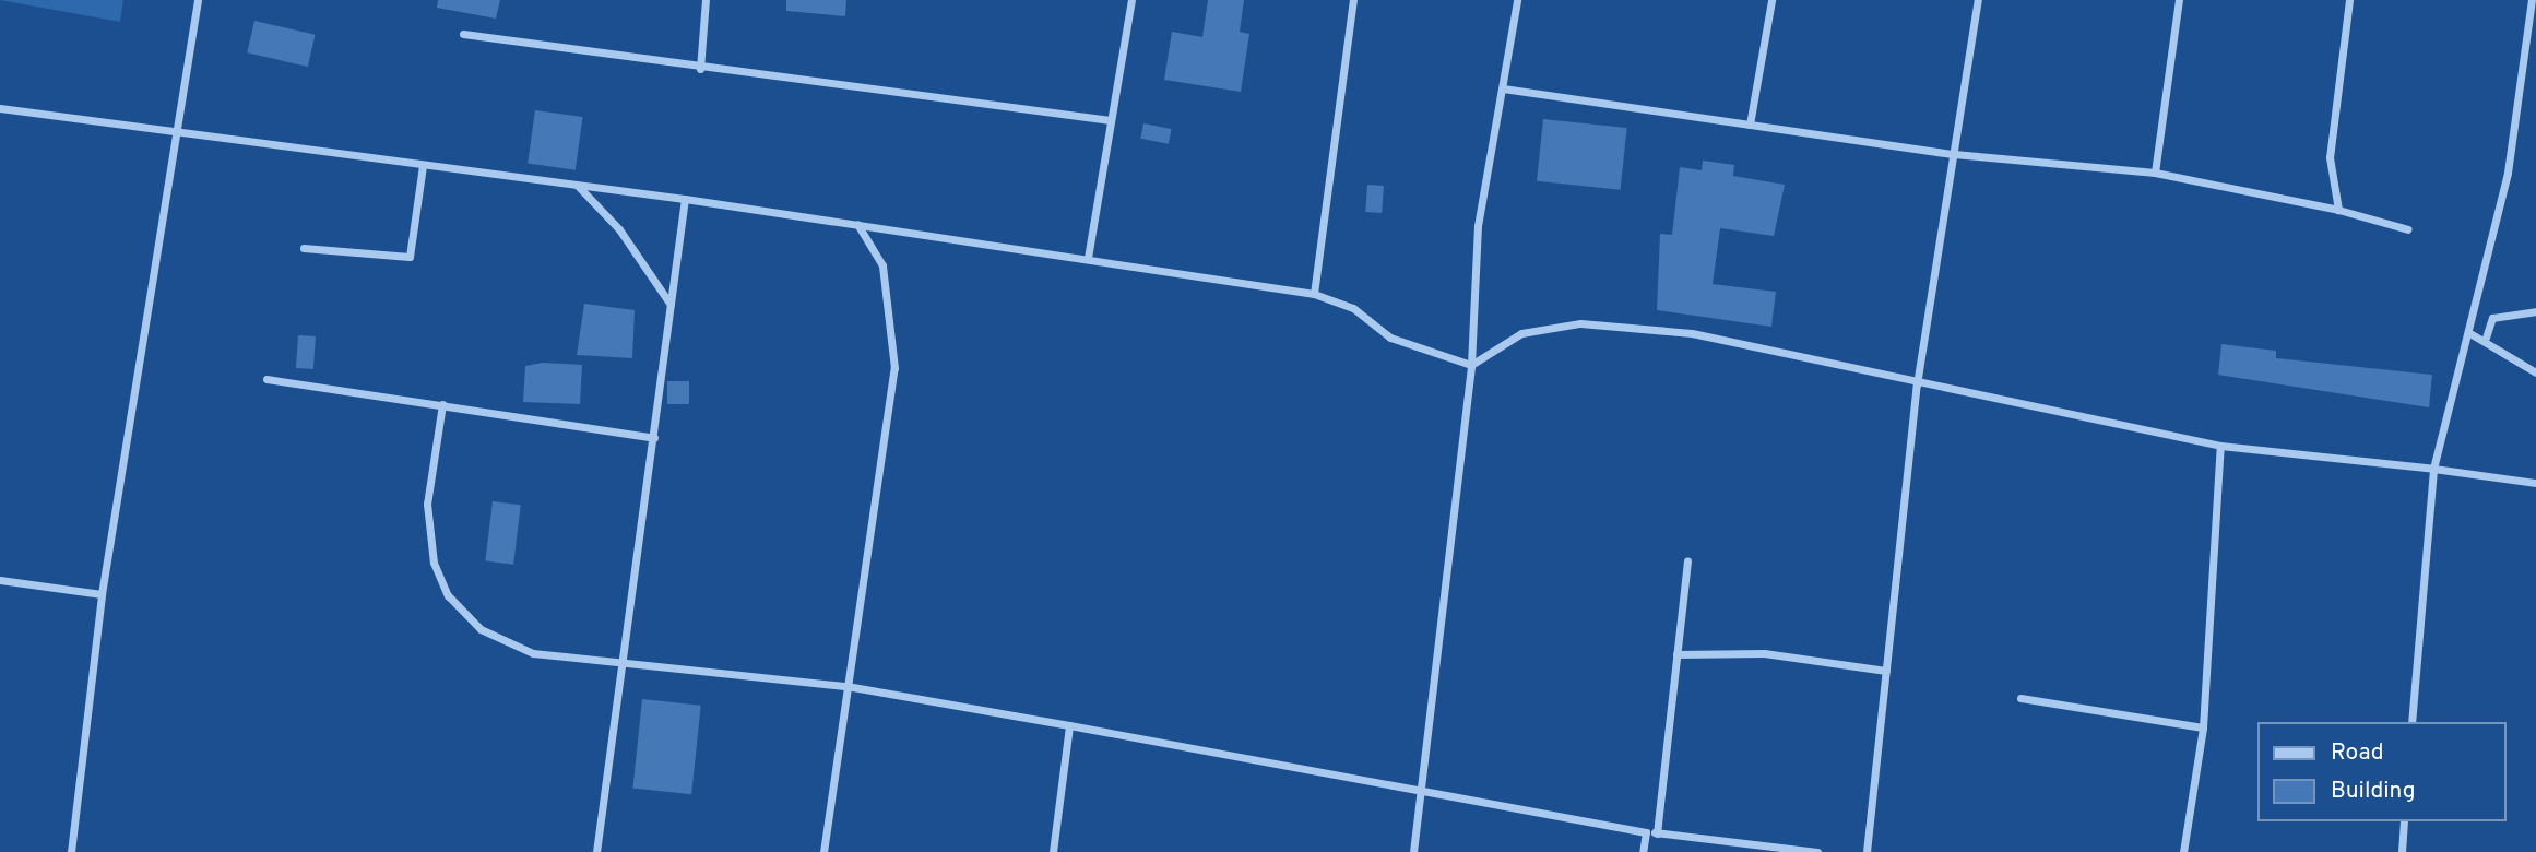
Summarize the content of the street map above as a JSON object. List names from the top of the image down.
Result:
{
  "legend": ["Road", "Building"]
}
